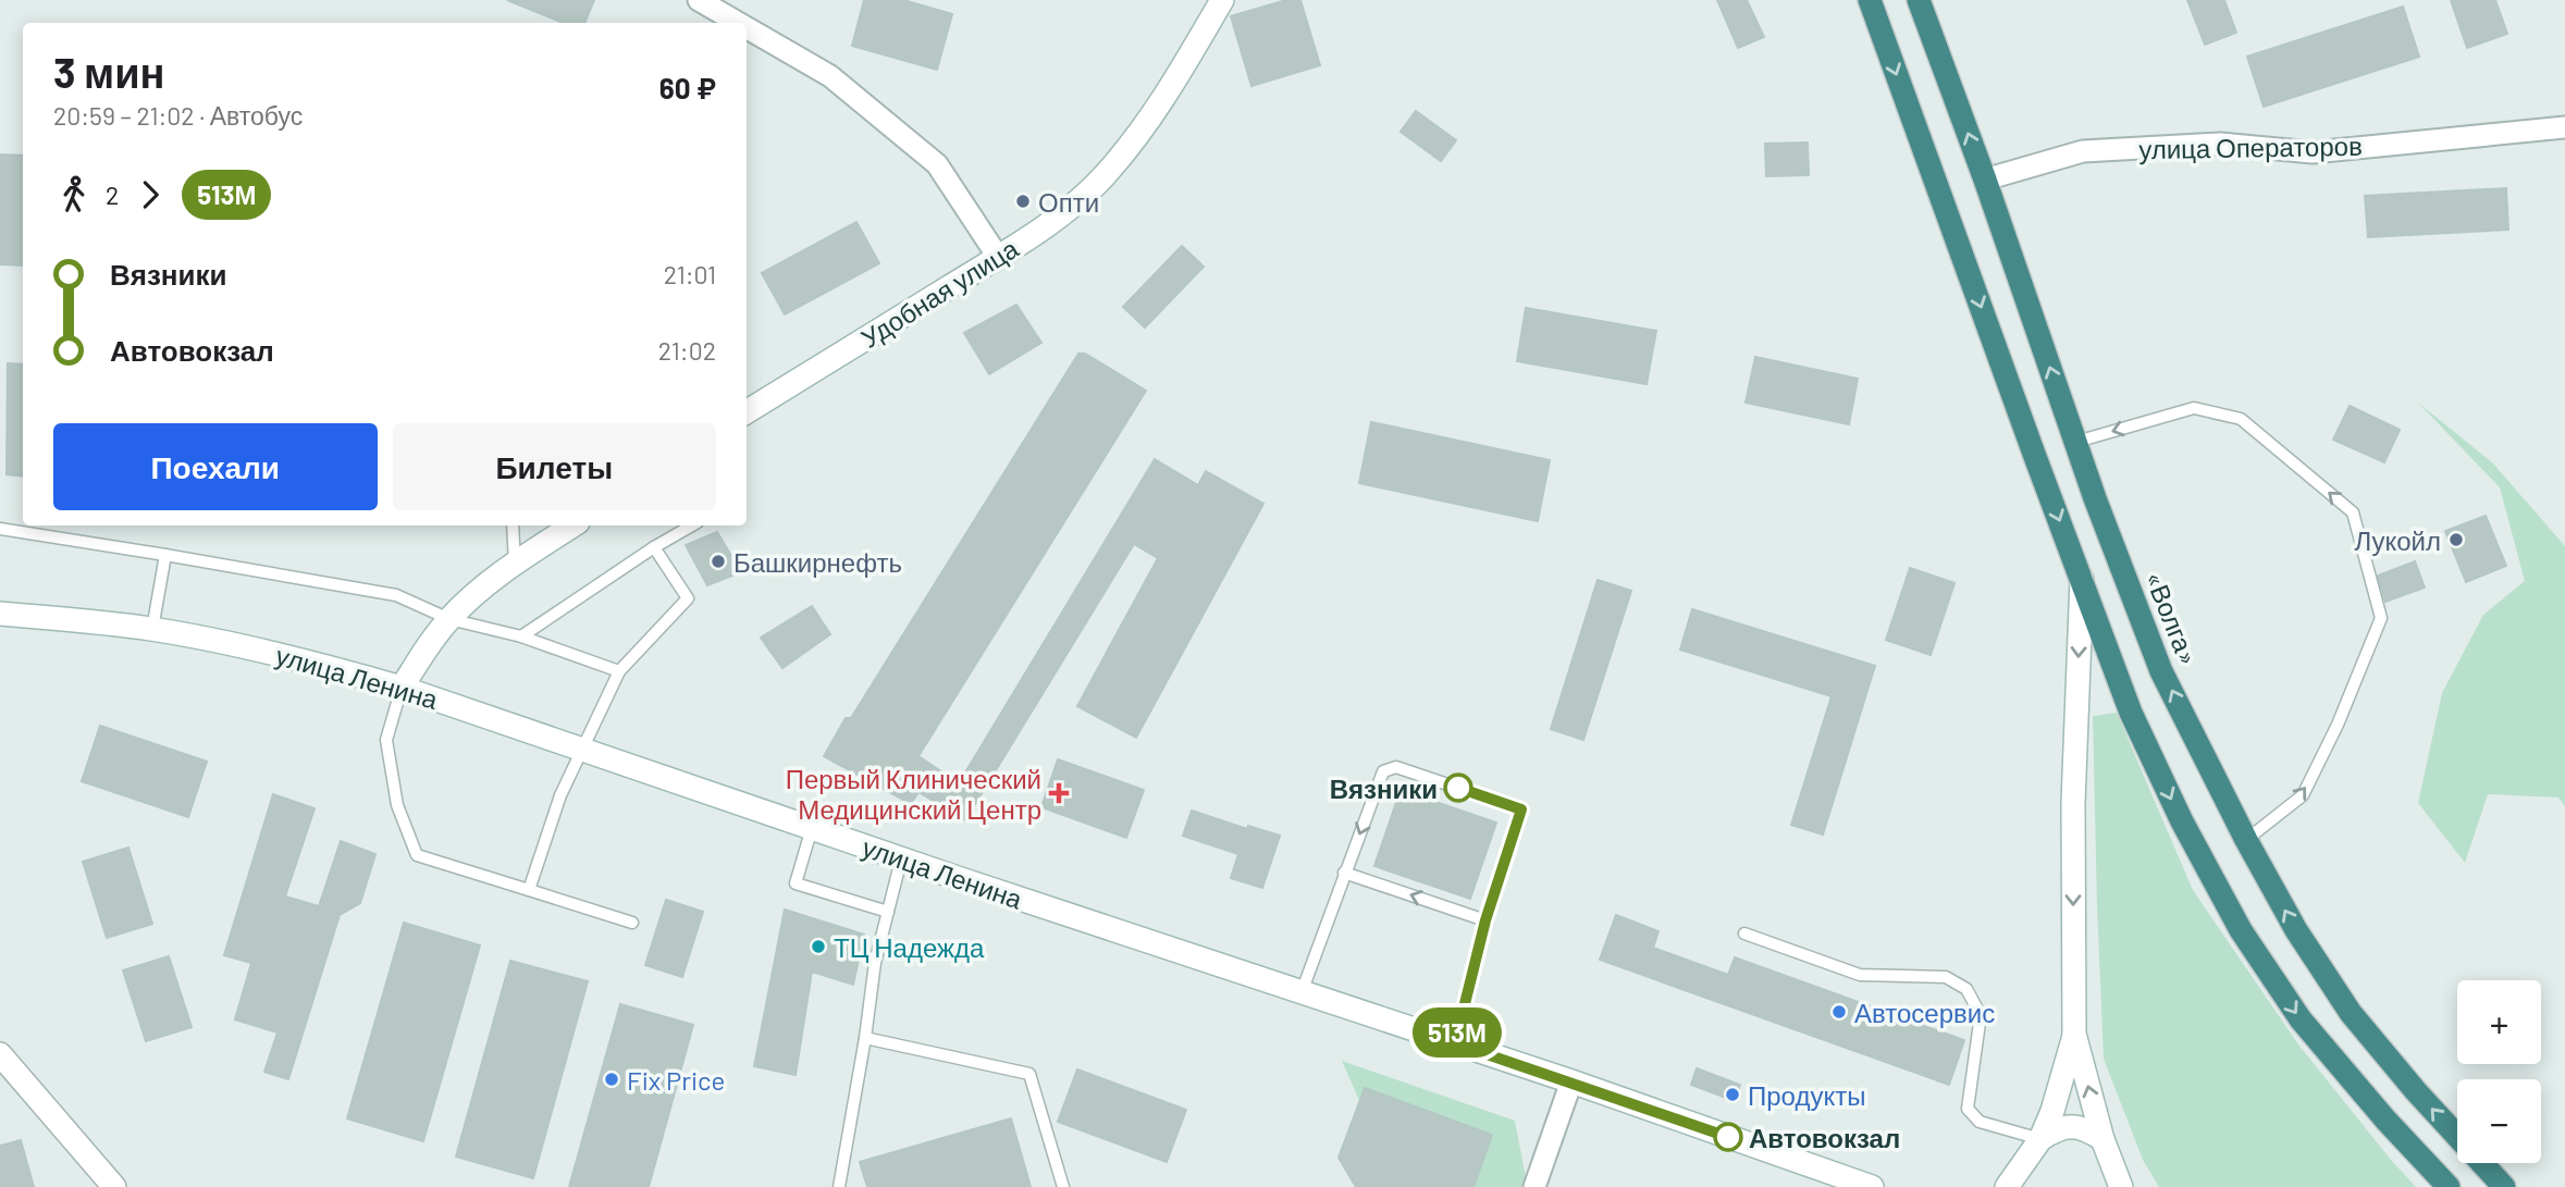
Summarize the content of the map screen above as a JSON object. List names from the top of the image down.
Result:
{
  "streets": {
    "highway": ["«Волга»"],
    "main road": ["Удобная улица", "улица Ленина"],
    "street": ["улица Операторов"]
  },
  "crossings": [
    ["улица Операторов", "«Волга»"]
  ],
  "places": {
    "other": [
      "Опти",
      "Лукойл",
      "Башкирнефть",
      "Вязники",
      "ТЦ Надежда",
      "Автосервис",
      "Fix Price",
      "Продукты",
      "Автовокзал"
    ],
    "health": ["Первый Клинический Медицинский Центр"]
  },
  "lines": ["bus line 513М"],
  "page": {
    "on_map": "513М",
    "heading": ["3 мин", "20:59 – 21:02 · Автобус", "60 ₽"],
    "legs": ["2", "513М"],
    "list": [
      {
        "name": "Вязники",
        "value": "21:01"
      },
      {
        "name": "Автовокзал",
        "value": "21:02"
      }
    ],
    "buttons": ["Поехали", "Билеты"],
    "map_buttons": ["+", "−"]
  }
}
